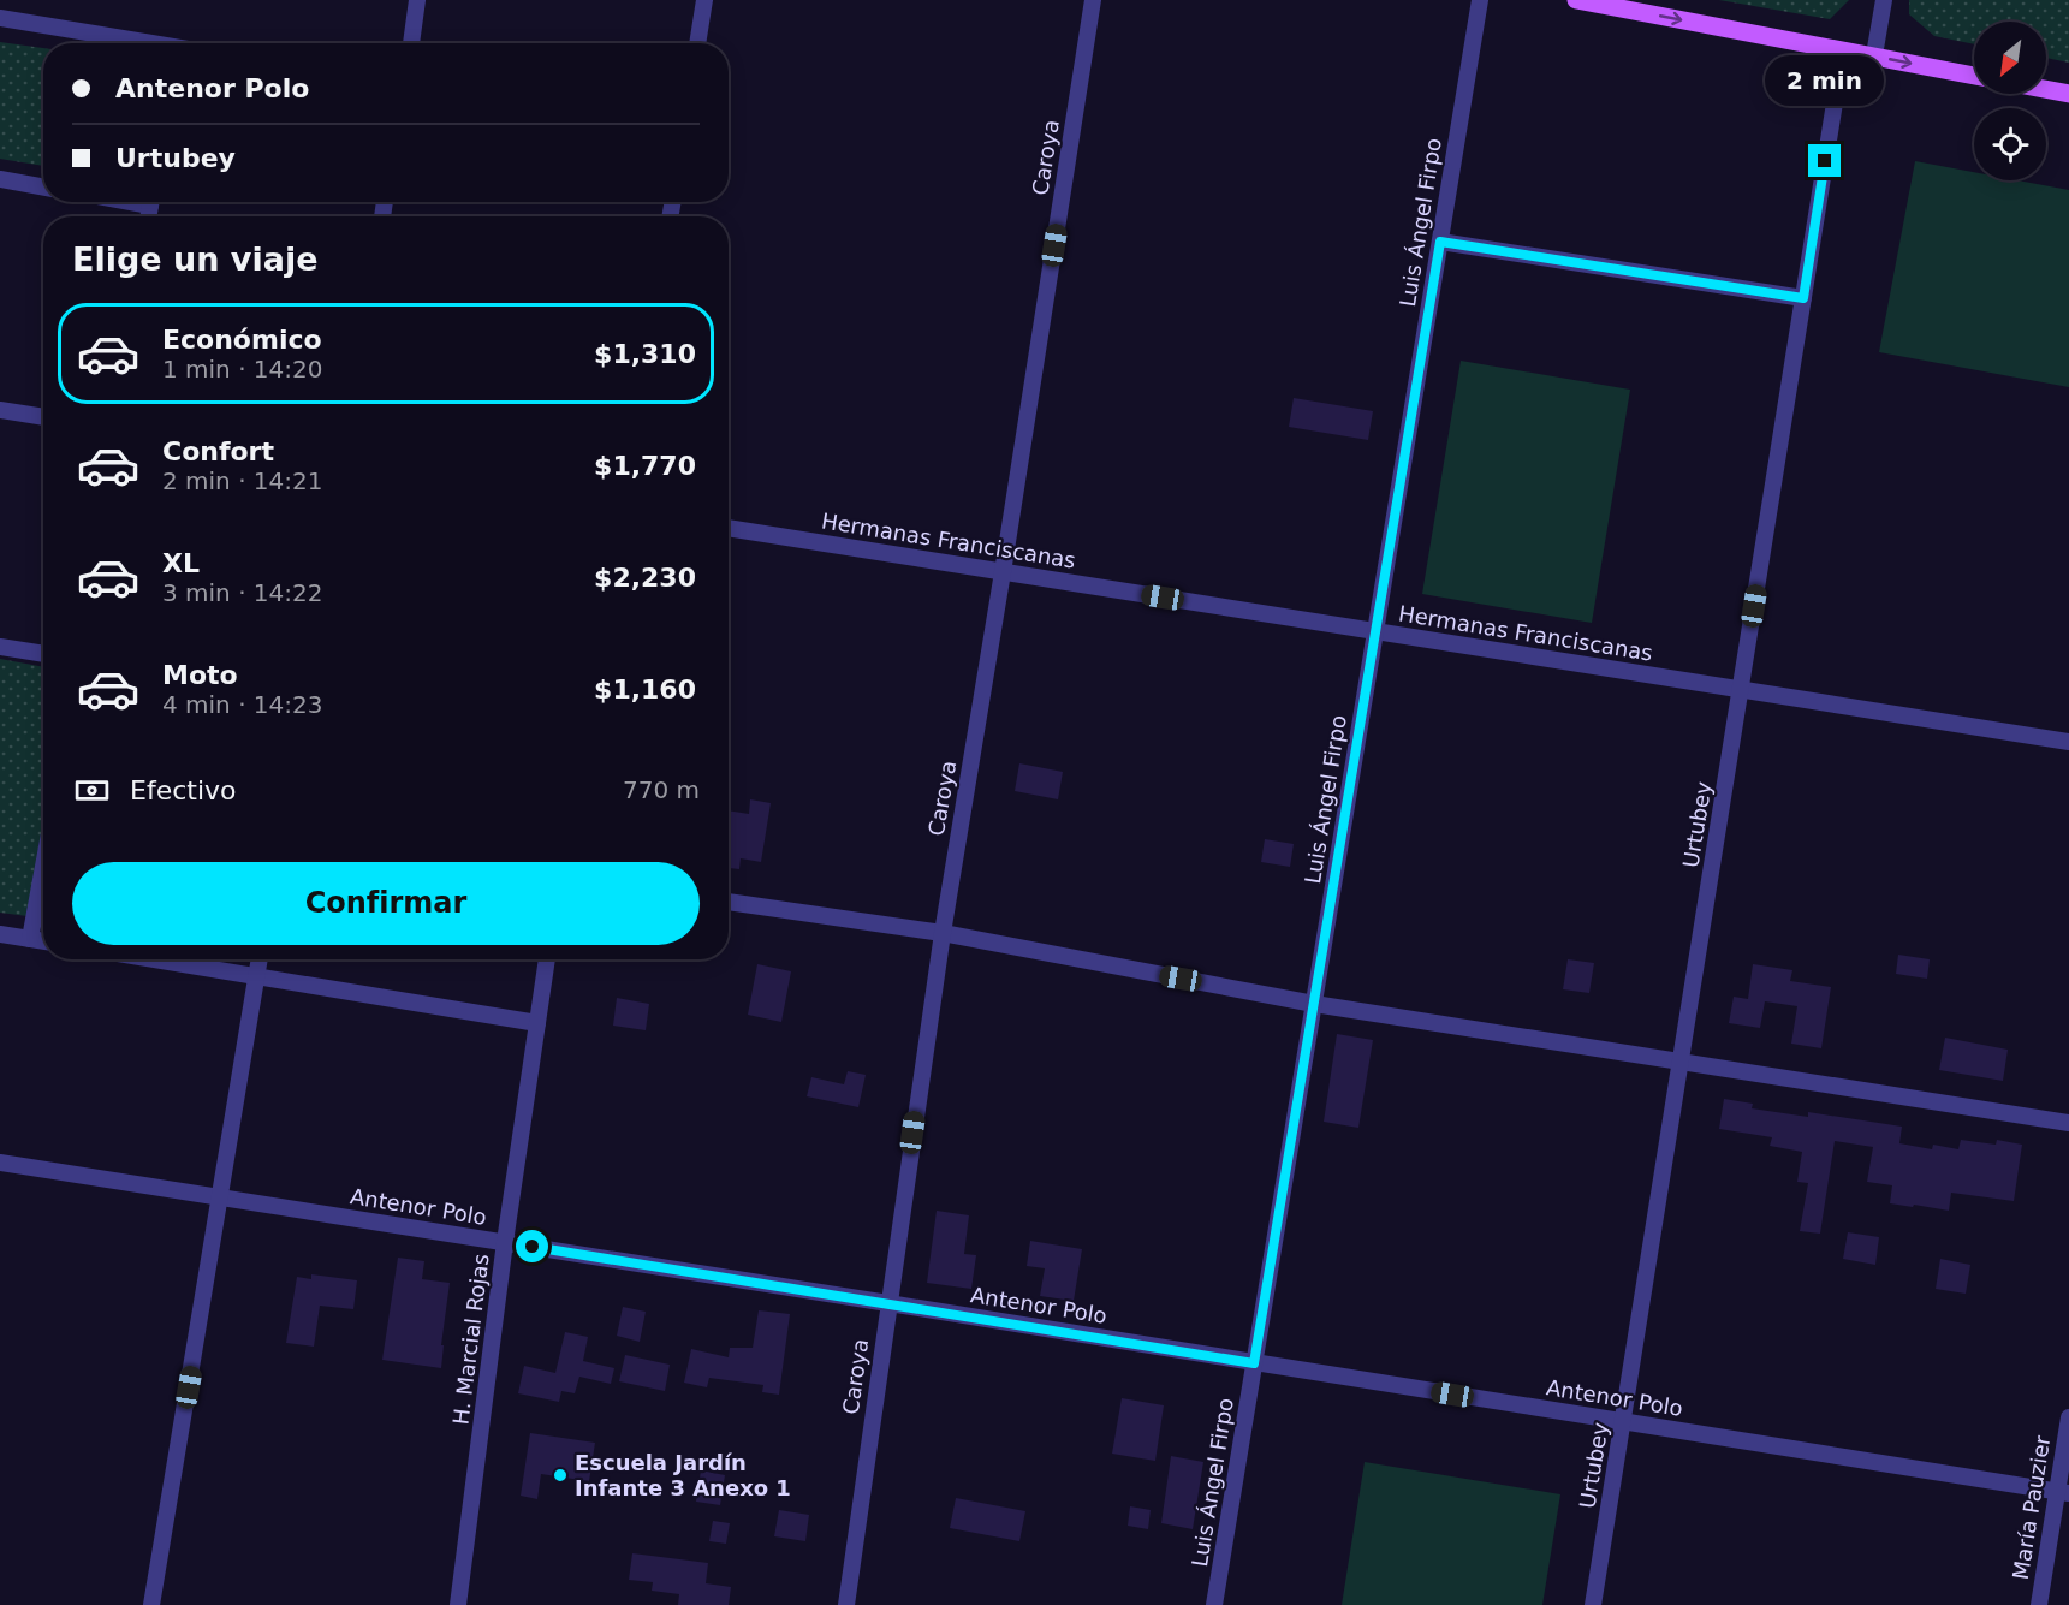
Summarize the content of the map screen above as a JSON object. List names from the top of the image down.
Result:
{
  "streets": {
    "street": [
      "Caroya",
      "Luis Ángel Firpo",
      "Hermanas Franciscanas",
      "Urtubey",
      "Antenor Polo",
      "H. Marcial Rojas",
      "María Pauzier"
    ]
  },
  "crossings": [
    ["Caroya", "Hermanas Franciscanas"],
    ["Caroya", "Antenor Polo"],
    ["Luis Ángel Firpo", "Hermanas Franciscanas"],
    ["Luis Ángel Firpo", "Antenor Polo"],
    ["Hermanas Franciscanas", "Urtubey"],
    ["Urtubey", "Antenor Polo"],
    ["Antenor Polo", "H. Marcial Rojas"],
    ["Antenor Polo", "María Pauzier"]
  ],
  "places": ["Escuela Jardín Infante 3 Anexo 1"],
  "north": "bottom left",
  "page": {
    "banner": ["Antenor Polo", "Urtubey"],
    "bubble": "2 min",
    "heading": "Elige un viaje",
    "list": [
      {
        "name": "Económico",
        "note": "1 min · 14:20",
        "value": "$1,310"
      },
      {
        "name": "Confort",
        "note": "2 min · 14:21",
        "value": "$1,770"
      },
      {
        "name": "XL",
        "note": "3 min · 14:22",
        "value": "$2,230"
      },
      {
        "name": "Moto",
        "note": "4 min · 14:23",
        "value": "$1,160"
      }
    ],
    "pay": ["Efectivo", "770 m"],
    "buttons": "Confirmar"
  }
}
